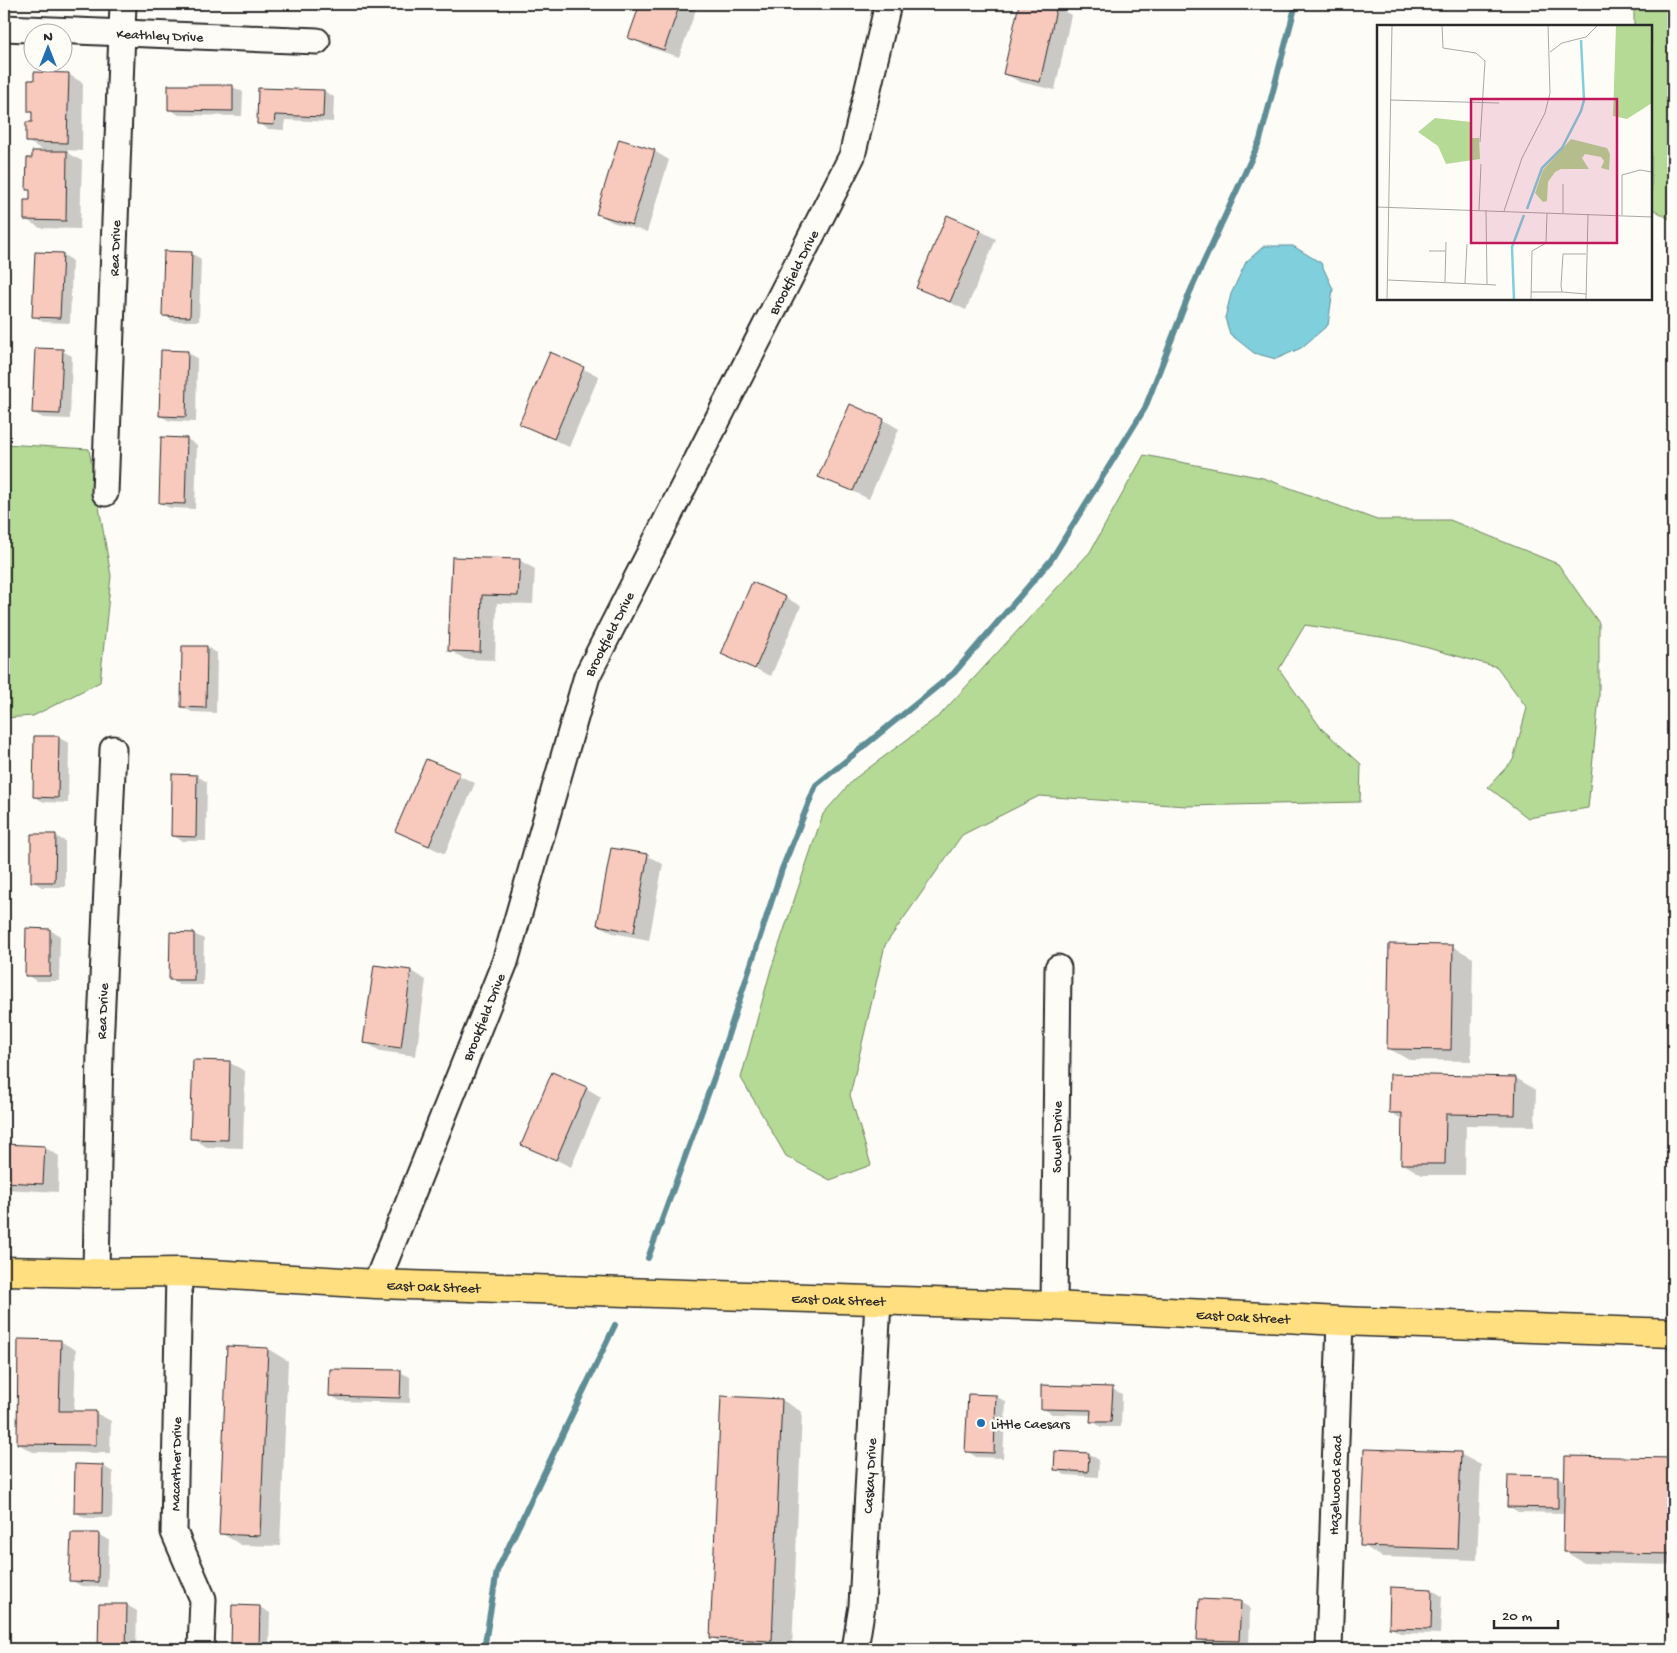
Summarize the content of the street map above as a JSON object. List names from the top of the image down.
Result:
{
  "streets": {
    "highway": ["East Oak Street"],
    "street": [
      "Keathley Drive",
      "Rea Drive",
      "Brookfield Drive",
      "Sowell Drive",
      "Macarther Drive",
      "Caskay Drive",
      "Hazelwood Road"
    ]
  },
  "crossings": [
    ["Keathley Drive", "Rea Drive"],
    ["Rea Drive", "East Oak Street"],
    ["Brookfield Drive", "East Oak Street"],
    ["Sowell Drive", "East Oak Street"],
    ["East Oak Street", "Macarther Drive"],
    ["East Oak Street", "Caskay Drive"],
    ["East Oak Street", "Hazelwood Road"]
  ],
  "places": ["Little Caesars"],
  "scale_bar": "20 m",
  "north": "top"
}
